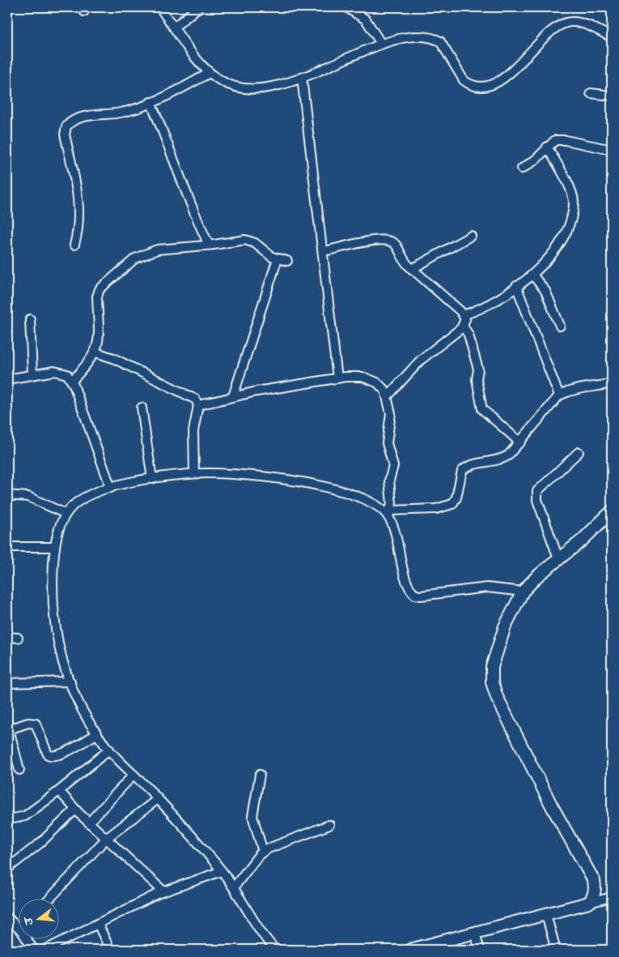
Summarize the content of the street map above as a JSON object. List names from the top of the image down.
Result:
{
  "north": "left"
}
